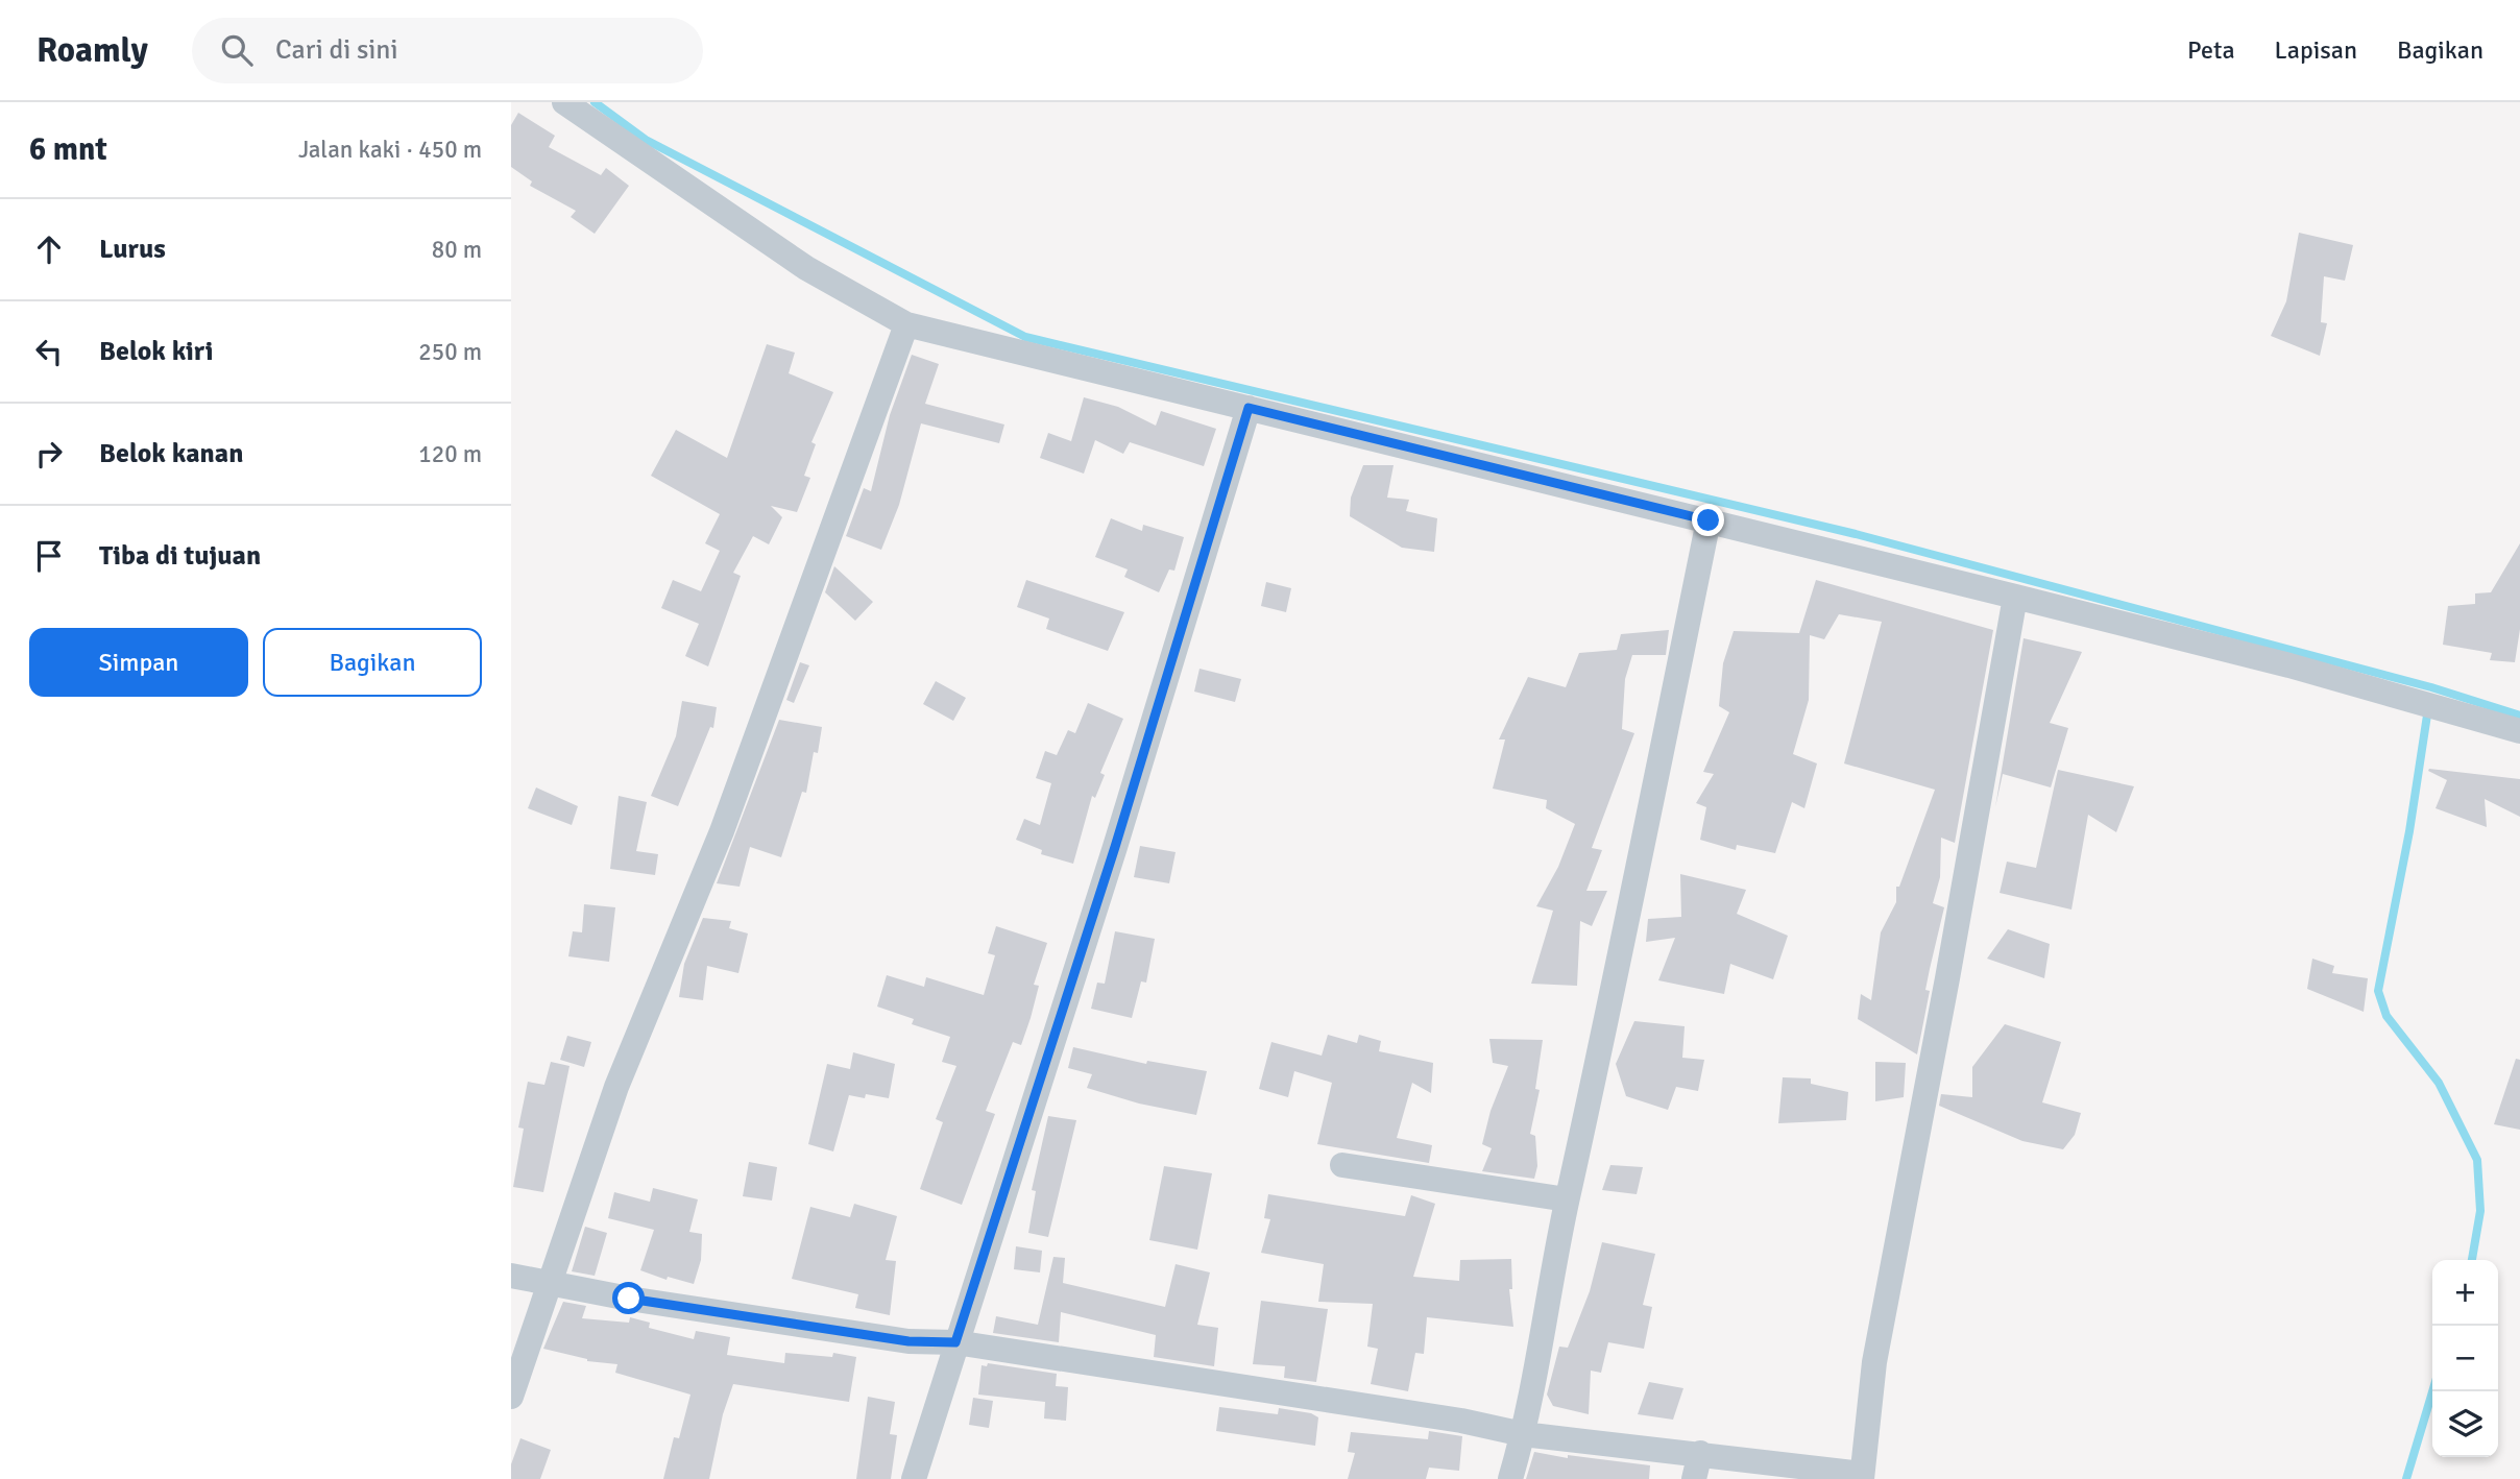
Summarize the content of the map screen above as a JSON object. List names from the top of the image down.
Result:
{
  "page": {
    "header": "Roamly",
    "search": "Cari di sini",
    "nav": ["Peta", "Lapisan", "Bagikan"],
    "heading": ["6 mnt", "Jalan kaki · 450 m"],
    "list": [
      ["Lurus", "80 m"],
      ["Belok kiri", "250 m"],
      ["Belok kanan", "120 m"],
      "Tiba di tujuan"
    ],
    "buttons": ["Simpan", "Bagikan"],
    "map_buttons": ["+", "−"]
  }
}
